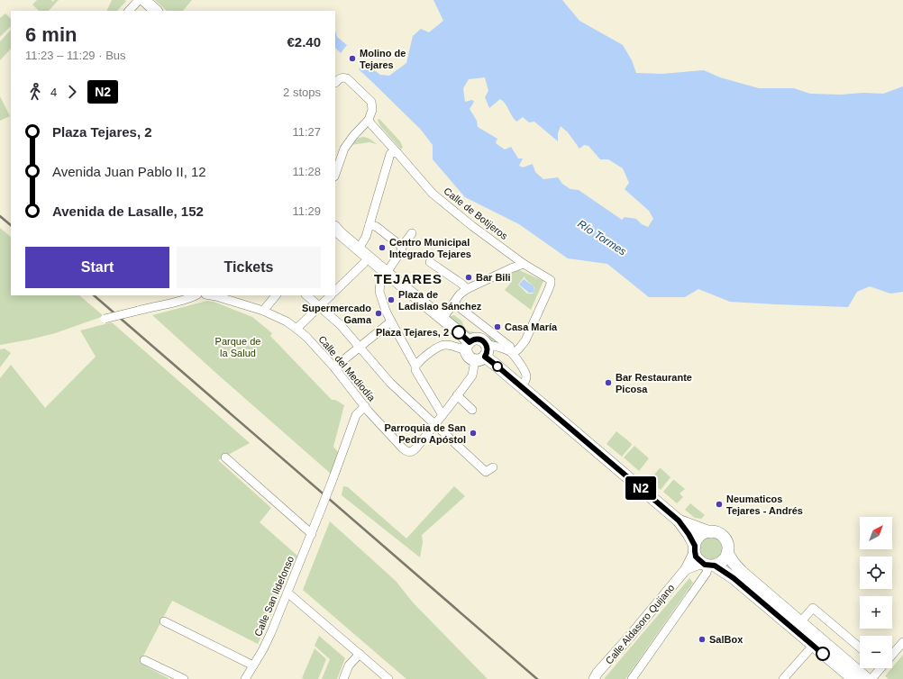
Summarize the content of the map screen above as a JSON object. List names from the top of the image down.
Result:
{
  "streets": {
    "main road": ["Calle Aldasoro Quijano"],
    "street": ["Calle de Botijeros", "Calle del Mediodía", "Calle San Ildefonso"]
  },
  "crossings": [
    ["Calle del Mediodía", "Calle San Ildefonso"]
  ],
  "districts": ["TEJARES"],
  "water": ["Río Tormes"],
  "parks": ["Parque de la Salud"],
  "places": [
    "Molino de Tejares",
    "Centro Municipal Integrado Tejares",
    "Bar Bili",
    "Plaza de Ladislao Sánchez",
    "Supermercado Gama",
    "Casa María",
    "Plaza Tejares, 2",
    "Bar Restaurante Picosa",
    "Parroquia de San Pedro Apóstol",
    "Neumaticos Tejares - Andrés",
    "SalBox"
  ],
  "lines": ["bus line N2"],
  "north": "top right",
  "page": {
    "on_map": "N2",
    "heading": ["6 min", "11:23 – 11:29 · Bus", "€2.40"],
    "legs": ["4", "N2", "2 stops"],
    "list": [
      {
        "name": "Plaza Tejares, 2",
        "value": "11:27"
      },
      {
        "name": "Avenida Juan Pablo II, 12",
        "value": "11:28"
      },
      {
        "name": "Avenida de Lasalle, 152",
        "value": "11:29"
      }
    ],
    "buttons": ["Start", "Tickets"],
    "map_buttons": ["+", "−"]
  }
}
